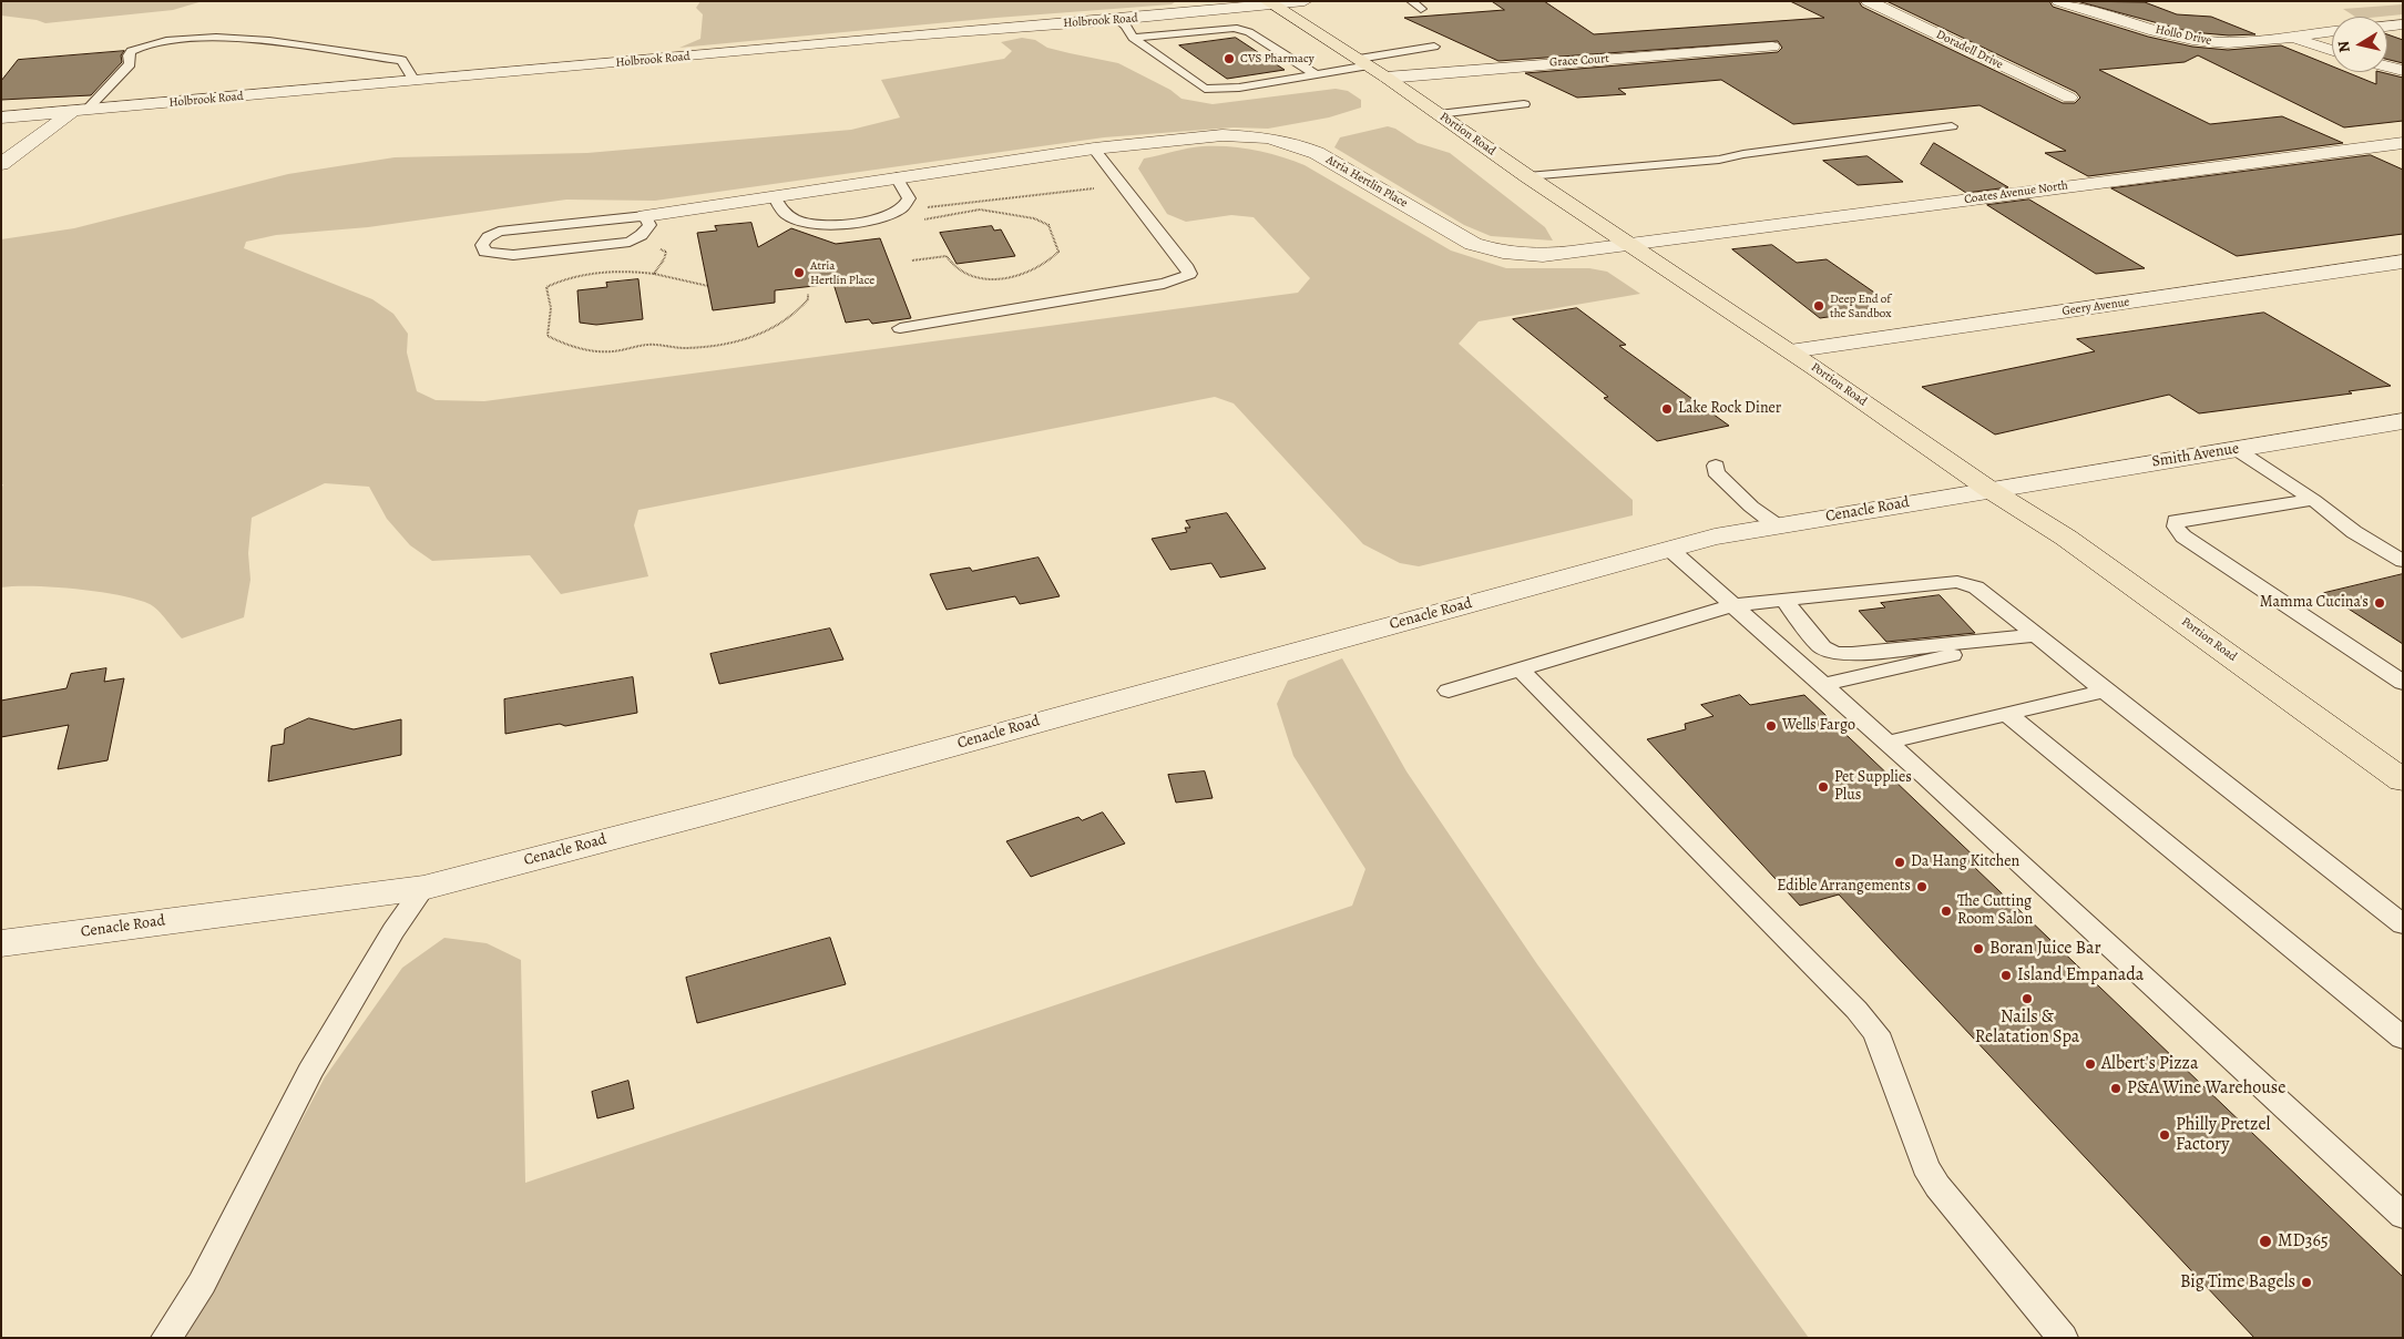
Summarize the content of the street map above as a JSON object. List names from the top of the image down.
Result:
{
  "streets": {
    "main road": ["Portion Road"],
    "street": [
      "Holbrook Road",
      "Hollo Drive",
      "Doradell Drive",
      "Grace Court",
      "Atria Hertlin Place",
      "Coates Avenue North",
      "Geery Avenue",
      "Smith Avenue",
      "Cenacle Road"
    ]
  },
  "crossings": [
    ["Holbrook Road", "Portion Road"],
    ["Grace Court", "Portion Road"],
    ["Portion Road", "Atria Hertlin Place"],
    ["Portion Road", "Coates Avenue North"],
    ["Portion Road", "Geery Avenue"],
    ["Portion Road", "Smith Avenue"],
    ["Portion Road", "Cenacle Road"],
    ["Atria Hertlin Place", "Coates Avenue North"],
    ["Smith Avenue", "Cenacle Road"]
  ],
  "places": [
    "CVS Pharmacy",
    "Atria Hertlin Place",
    "Deep End of the Sandbox",
    "Lake Rock Diner",
    "Mamma Cucina's",
    "Wells Fargo",
    "Pet Supplies Plus",
    "Da Hang Kitchen",
    "Edible Arrangements",
    "The Cutting Room Salon",
    "Boran Juice Bar",
    "Island Empanada",
    "Nails & Relatation Spa",
    "Albert's Pizza",
    "P&A Wine Warehouse",
    "Philly Pretzel Factory",
    "MD365",
    "Big Time Bagels"
  ],
  "north": "left"
}
